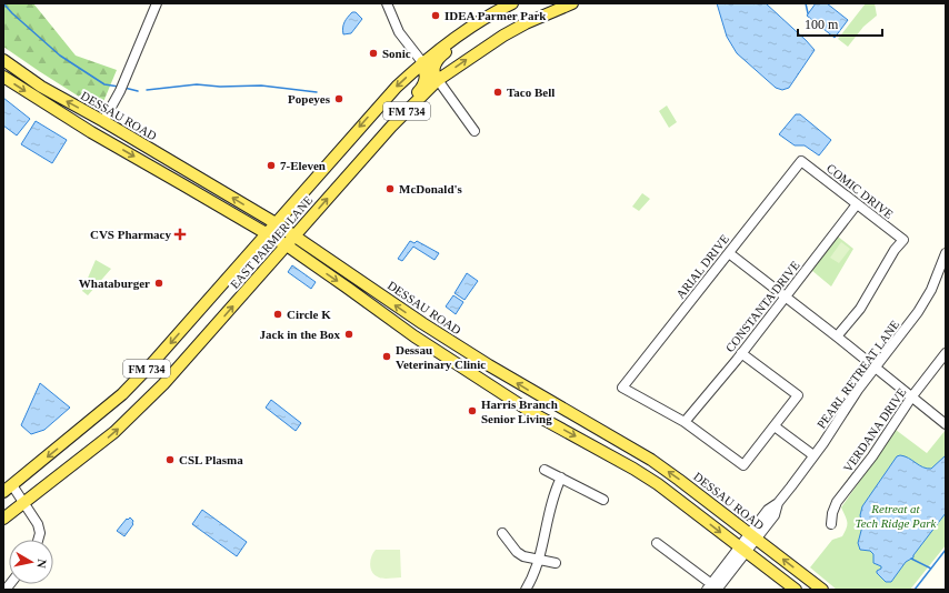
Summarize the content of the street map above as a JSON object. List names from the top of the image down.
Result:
{
  "streets": {
    "main road": ["FM 734", "DESSAU ROAD", "EAST PARMER LANE"],
    "street": [
      "COMIC DRIVE",
      "ARIAL DRIVE",
      "CONSTANTA DRIVE",
      "PEARL RETREAT LANE",
      "VERDANA DRIVE"
    ]
  },
  "crossings": [
    ["DESSAU ROAD", "EAST PARMER LANE"],
    ["DESSAU ROAD", "PEARL RETREAT LANE"],
    ["COMIC DRIVE", "ARIAL DRIVE"],
    ["COMIC DRIVE", "CONSTANTA DRIVE"],
    ["ARIAL DRIVE", "CONSTANTA DRIVE"]
  ],
  "parks": ["Retreat at Tech Ridge Park"],
  "places": {
    "other": [
      "IDEA Parmer Park",
      "Sonic",
      "Taco Bell",
      "Popeyes",
      "7-Eleven",
      "McDonald's",
      "Whataburger",
      "Circle K",
      "Jack in the Box",
      "Dessau Veterinary Clinic",
      "Harris Branch Senior Living",
      "CSL Plasma"
    ],
    "health": ["CVS Pharmacy"]
  },
  "scale_bar": "100 m",
  "north": "right"
}
